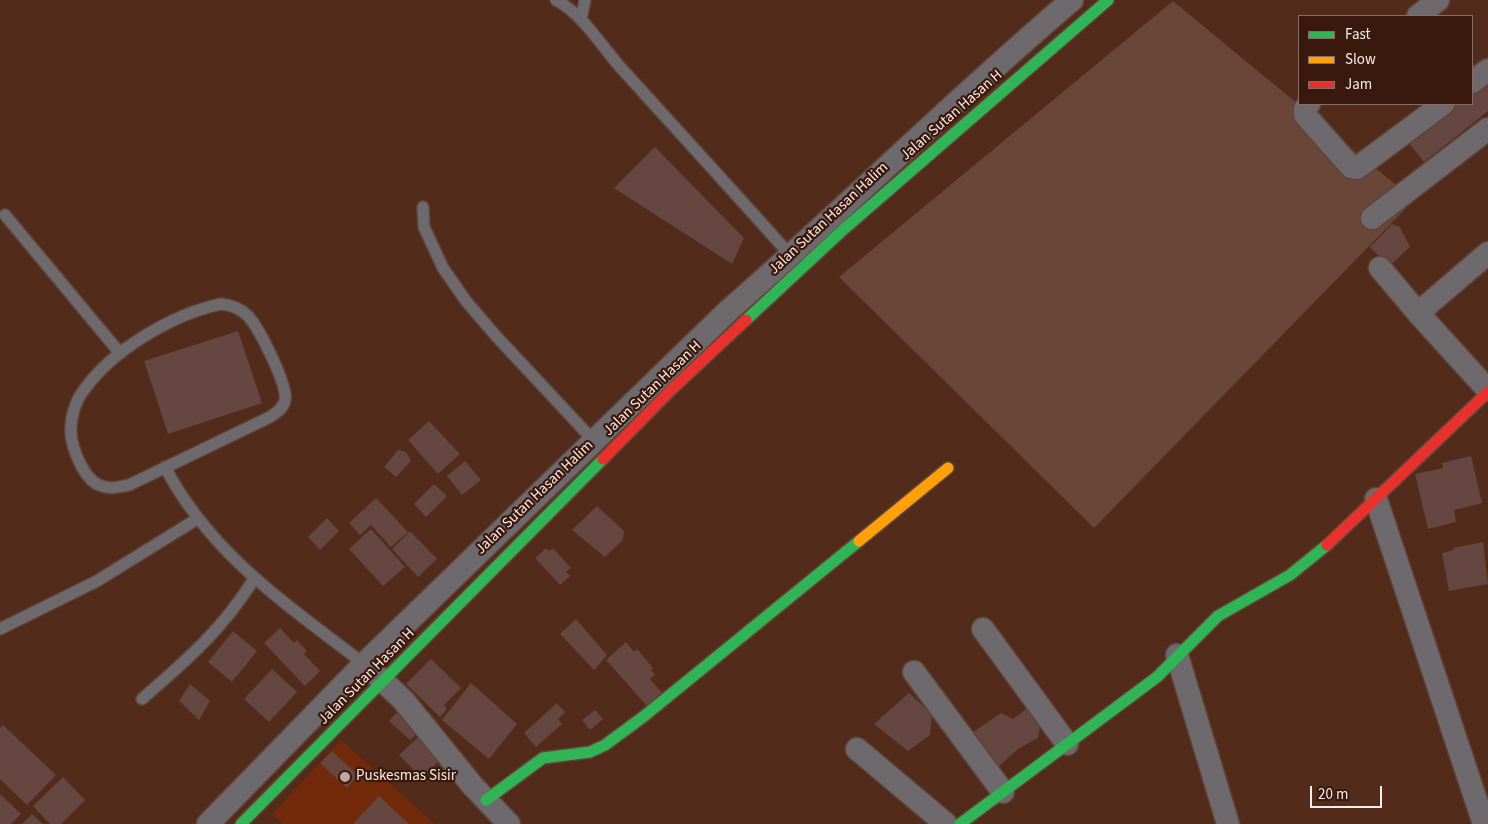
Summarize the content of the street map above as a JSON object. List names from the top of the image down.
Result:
{
  "streets": {
    "street": ["Jalan Sutan Hasan H", "Jalan Sutan Hasan Halim"]
  },
  "places": ["Puskesmas Sisir"],
  "legend": ["Fast", "Slow", "Jam"],
  "scale_bar": "20 m"
}
